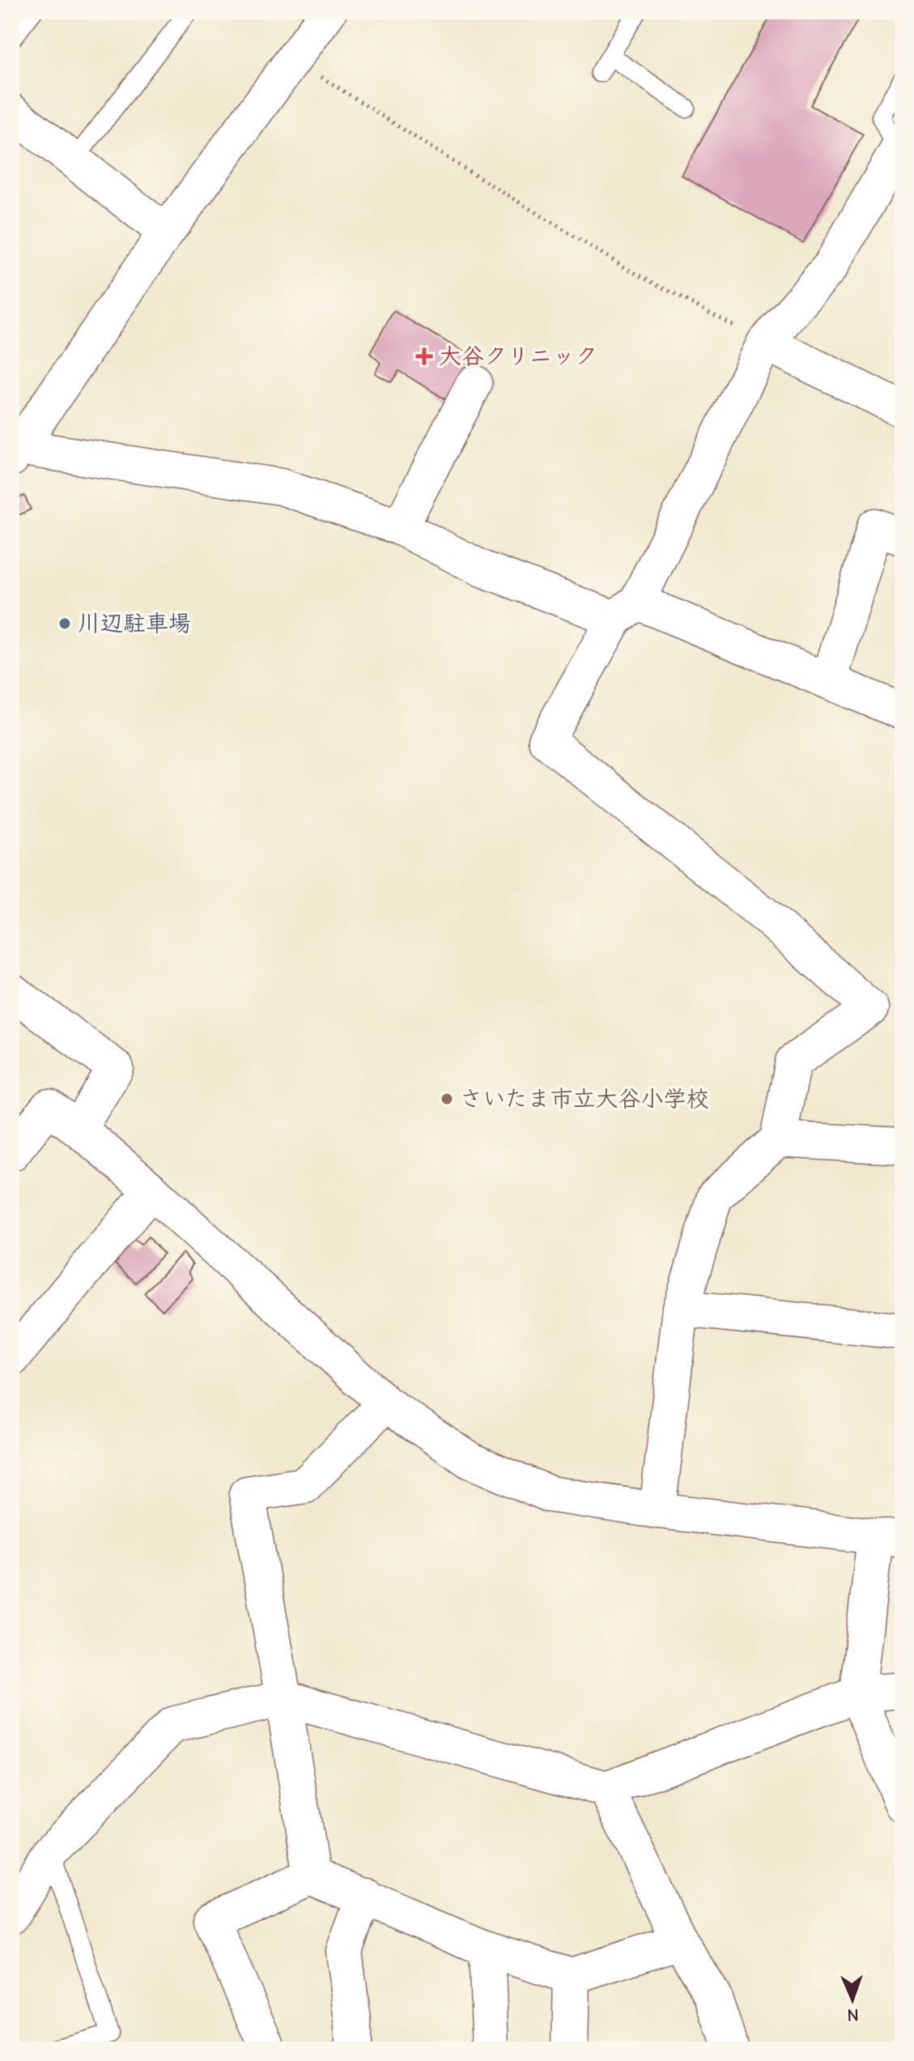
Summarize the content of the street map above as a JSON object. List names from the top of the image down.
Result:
{
  "places": {
    "health": ["大谷クリニック"],
    "other": ["川辺駐車場", "さいたま市立大谷小学校"]
  },
  "north": "bottom"
}
